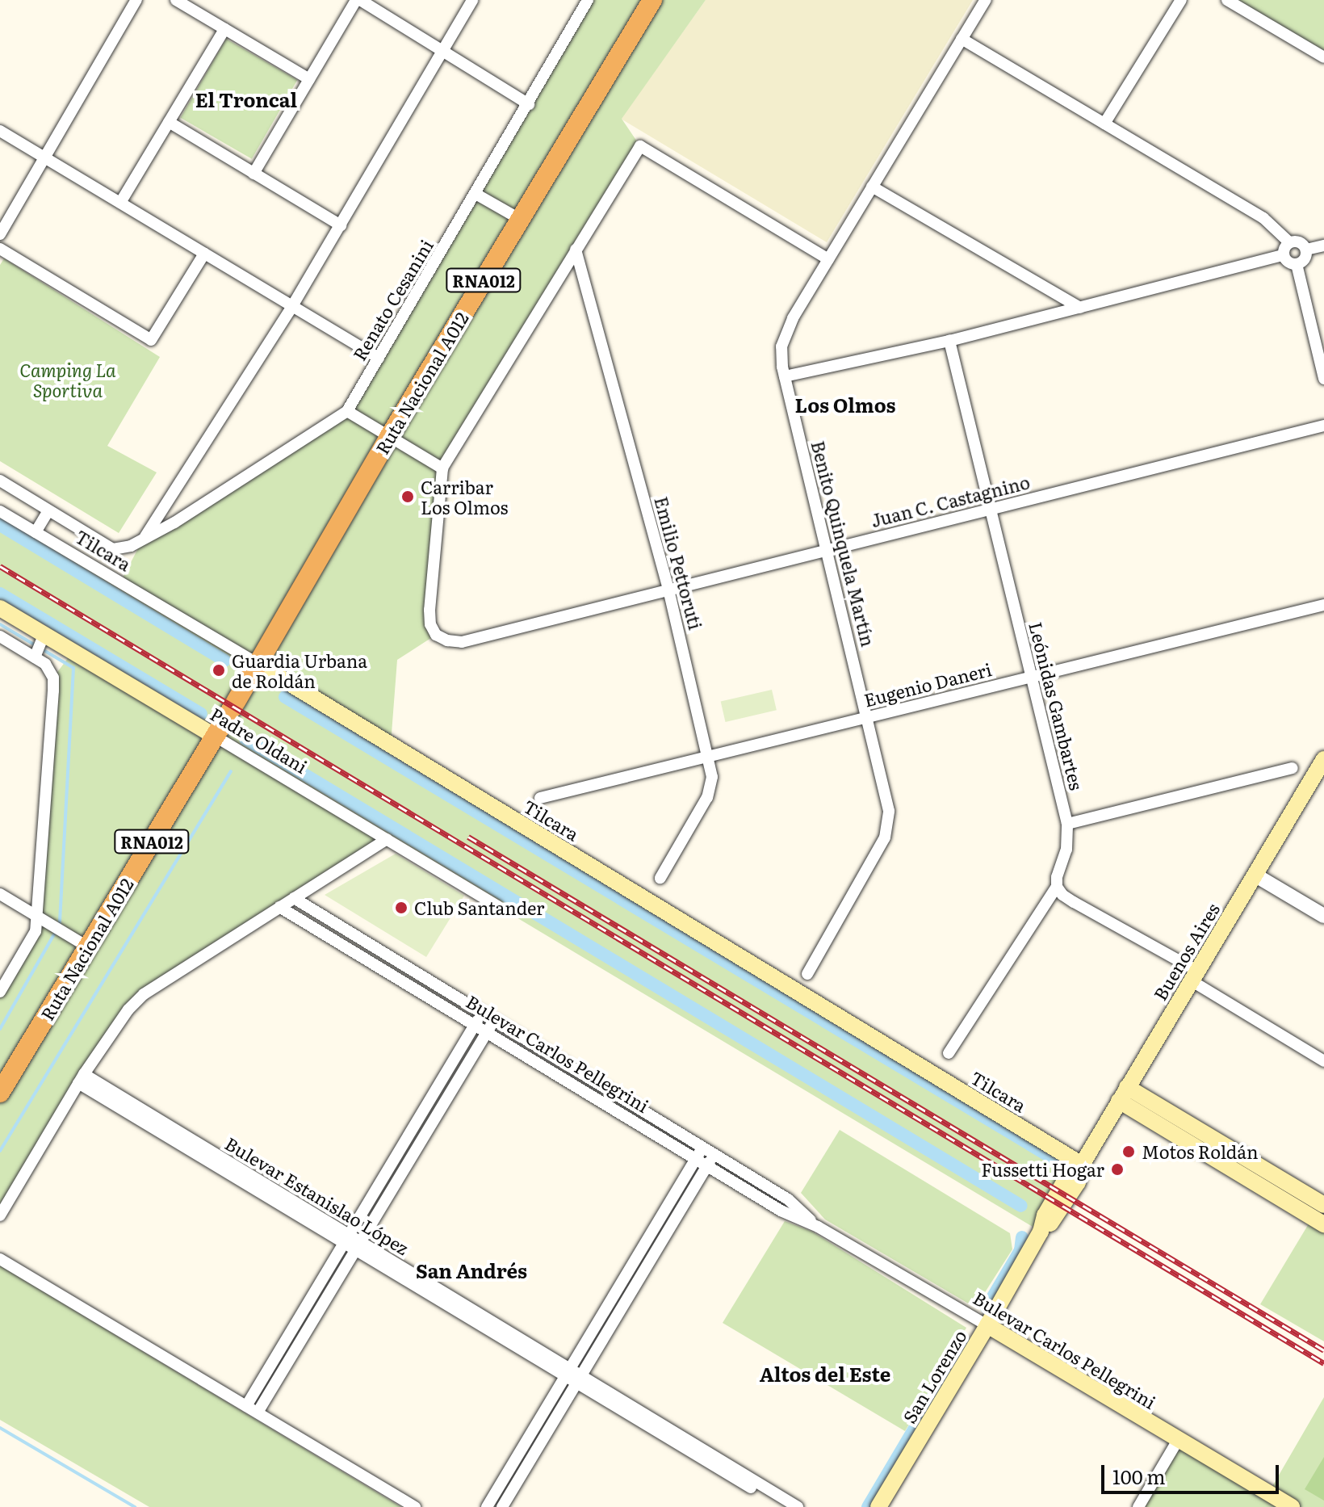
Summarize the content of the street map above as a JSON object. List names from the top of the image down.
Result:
{
  "streets": {
    "highway": ["RNA012", "Ruta Nacional A012"],
    "main road": [
      "Tilcara",
      "Padre Oldani",
      "Buenos Aires",
      "Bulevar Carlos Pellegrini",
      "San Lorenzo"
    ],
    "street": [
      "Renato Cesanini",
      "Juan C. Castagnino",
      "Benito Quinquela Martín",
      "Emilio Pettoruti",
      "Eugenio Daneri",
      "Leónidas Gambartes",
      "Bulevar Estanislao López"
    ]
  },
  "crossings": [
    ["Ruta Nacional A012", "Tilcara"],
    ["Ruta Nacional A012", "Padre Oldani"],
    ["Juan C. Castagnino", "Benito Quinquela Martín"],
    ["Juan C. Castagnino", "Emilio Pettoruti"],
    ["Juan C. Castagnino", "Leónidas Gambartes"],
    ["Benito Quinquela Martín", "Eugenio Daneri"],
    ["Tilcara", "Buenos Aires"],
    ["Emilio Pettoruti", "Eugenio Daneri"],
    ["Eugenio Daneri", "Leónidas Gambartes"],
    ["Buenos Aires", "San Lorenzo"],
    ["Bulevar Carlos Pellegrini", "San Lorenzo"]
  ],
  "districts": [
    "El Troncal",
    "Los Olmos",
    "San Andrés",
    "Altos del Este"
  ],
  "parks": ["Camping La Sportiva"],
  "places": [
    "Carribar Los Olmos",
    "Guardia Urbana de Roldán",
    "Club Santander",
    "Motos Roldán",
    "Fussetti Hogar"
  ],
  "scale_bar": "100 m"
}
